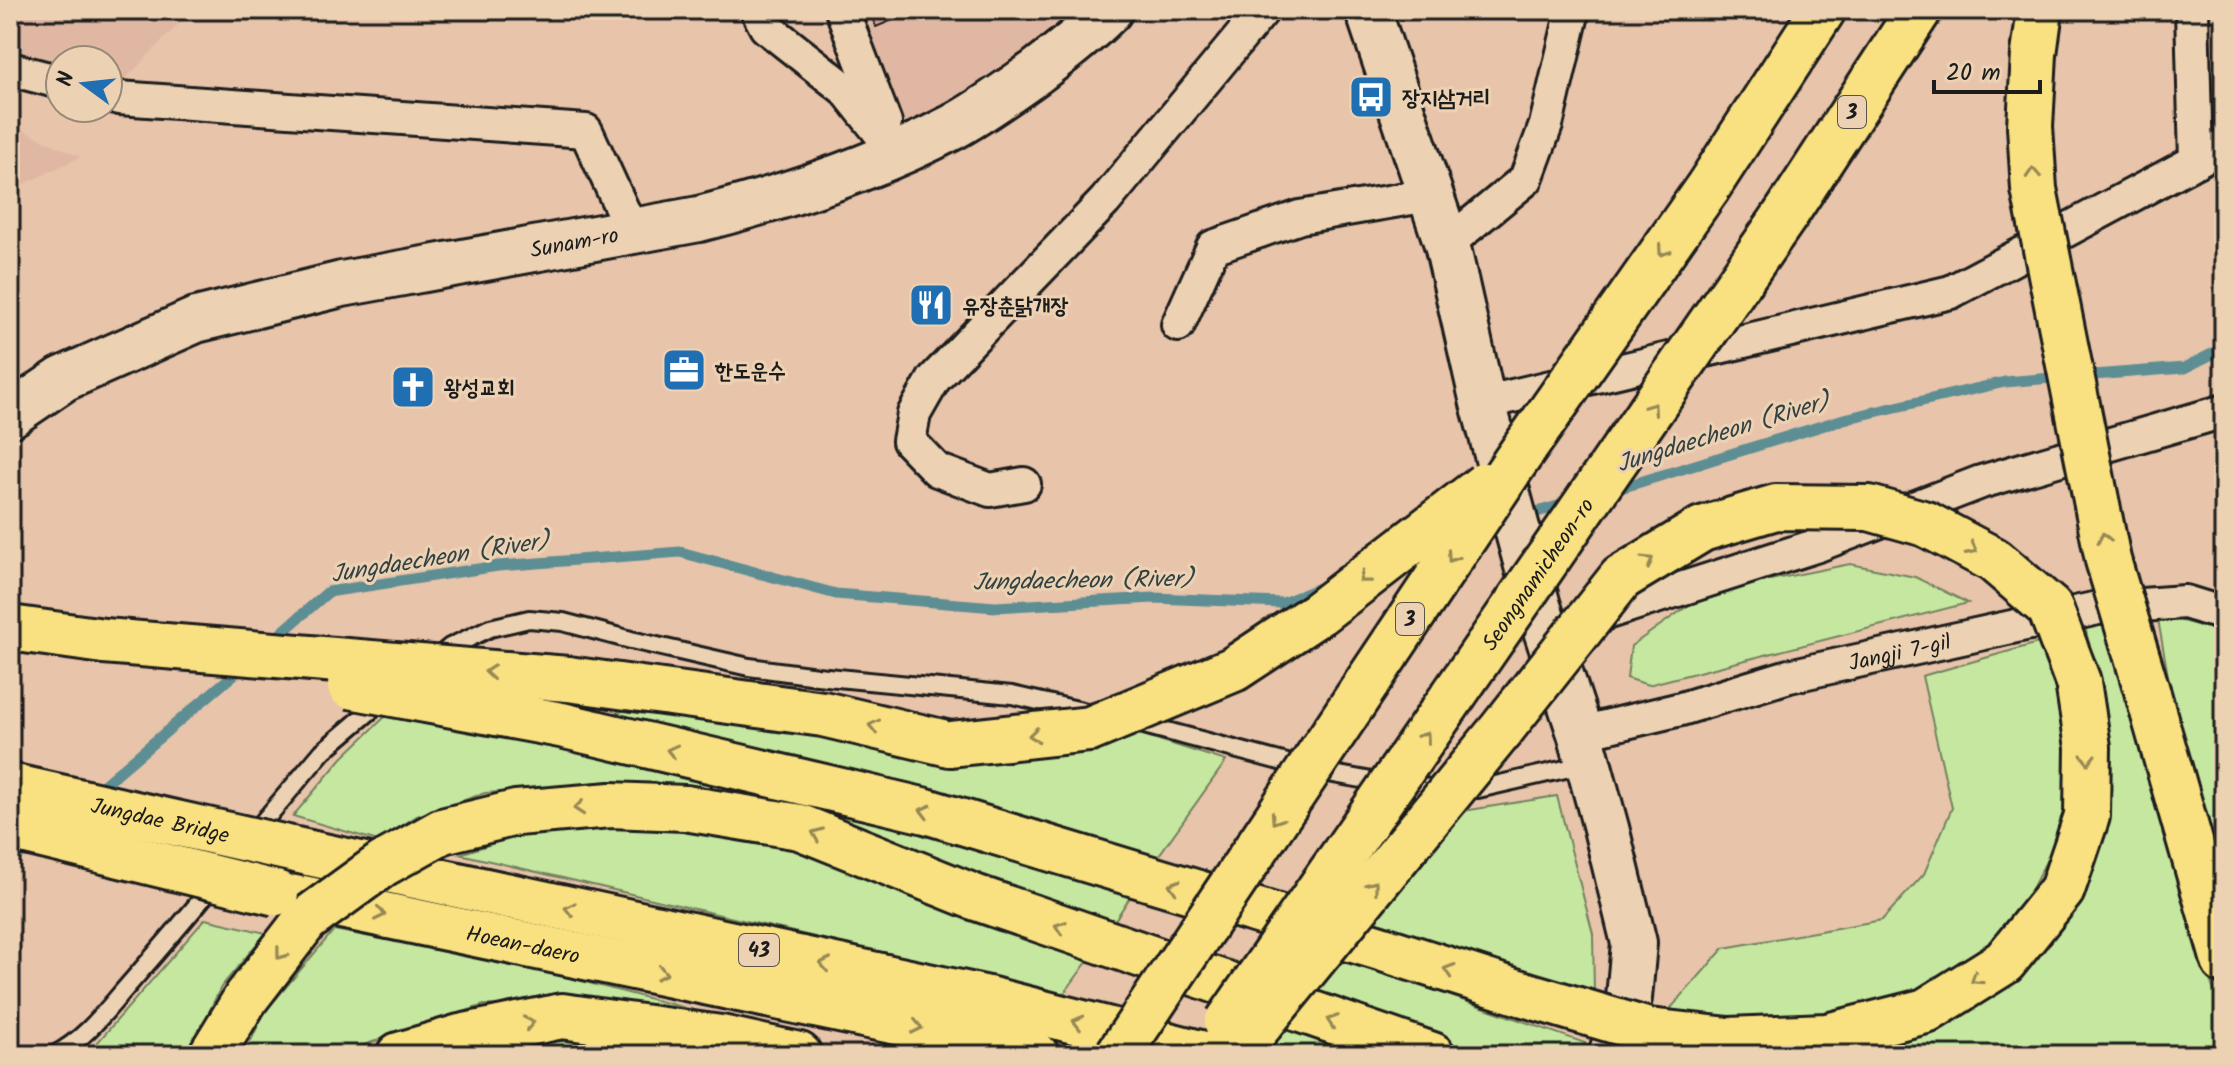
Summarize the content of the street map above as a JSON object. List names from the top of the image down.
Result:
{
  "streets": {
    "highway": [
      "3",
      "Seongnamicheon-ro",
      "Jungdae Bridge",
      "Hoean-daero",
      "43"
    ],
    "street": ["Sunam-ro", "Jangji 7-gil"]
  },
  "crossings": [
    ["Seongnamicheon-ro", "Hoean-daero"],
    ["Jungdae Bridge", "Hoean-daero"]
  ],
  "water": ["Jungdaecheon (River)"],
  "places": {
    "bus stop": ["장지삼거리"],
    "restaurant": ["유장춘닭개장"],
    "office": ["한도운수"],
    "church": ["왕성교회"]
  },
  "scale_bar": "20 m",
  "north": "left"
}
